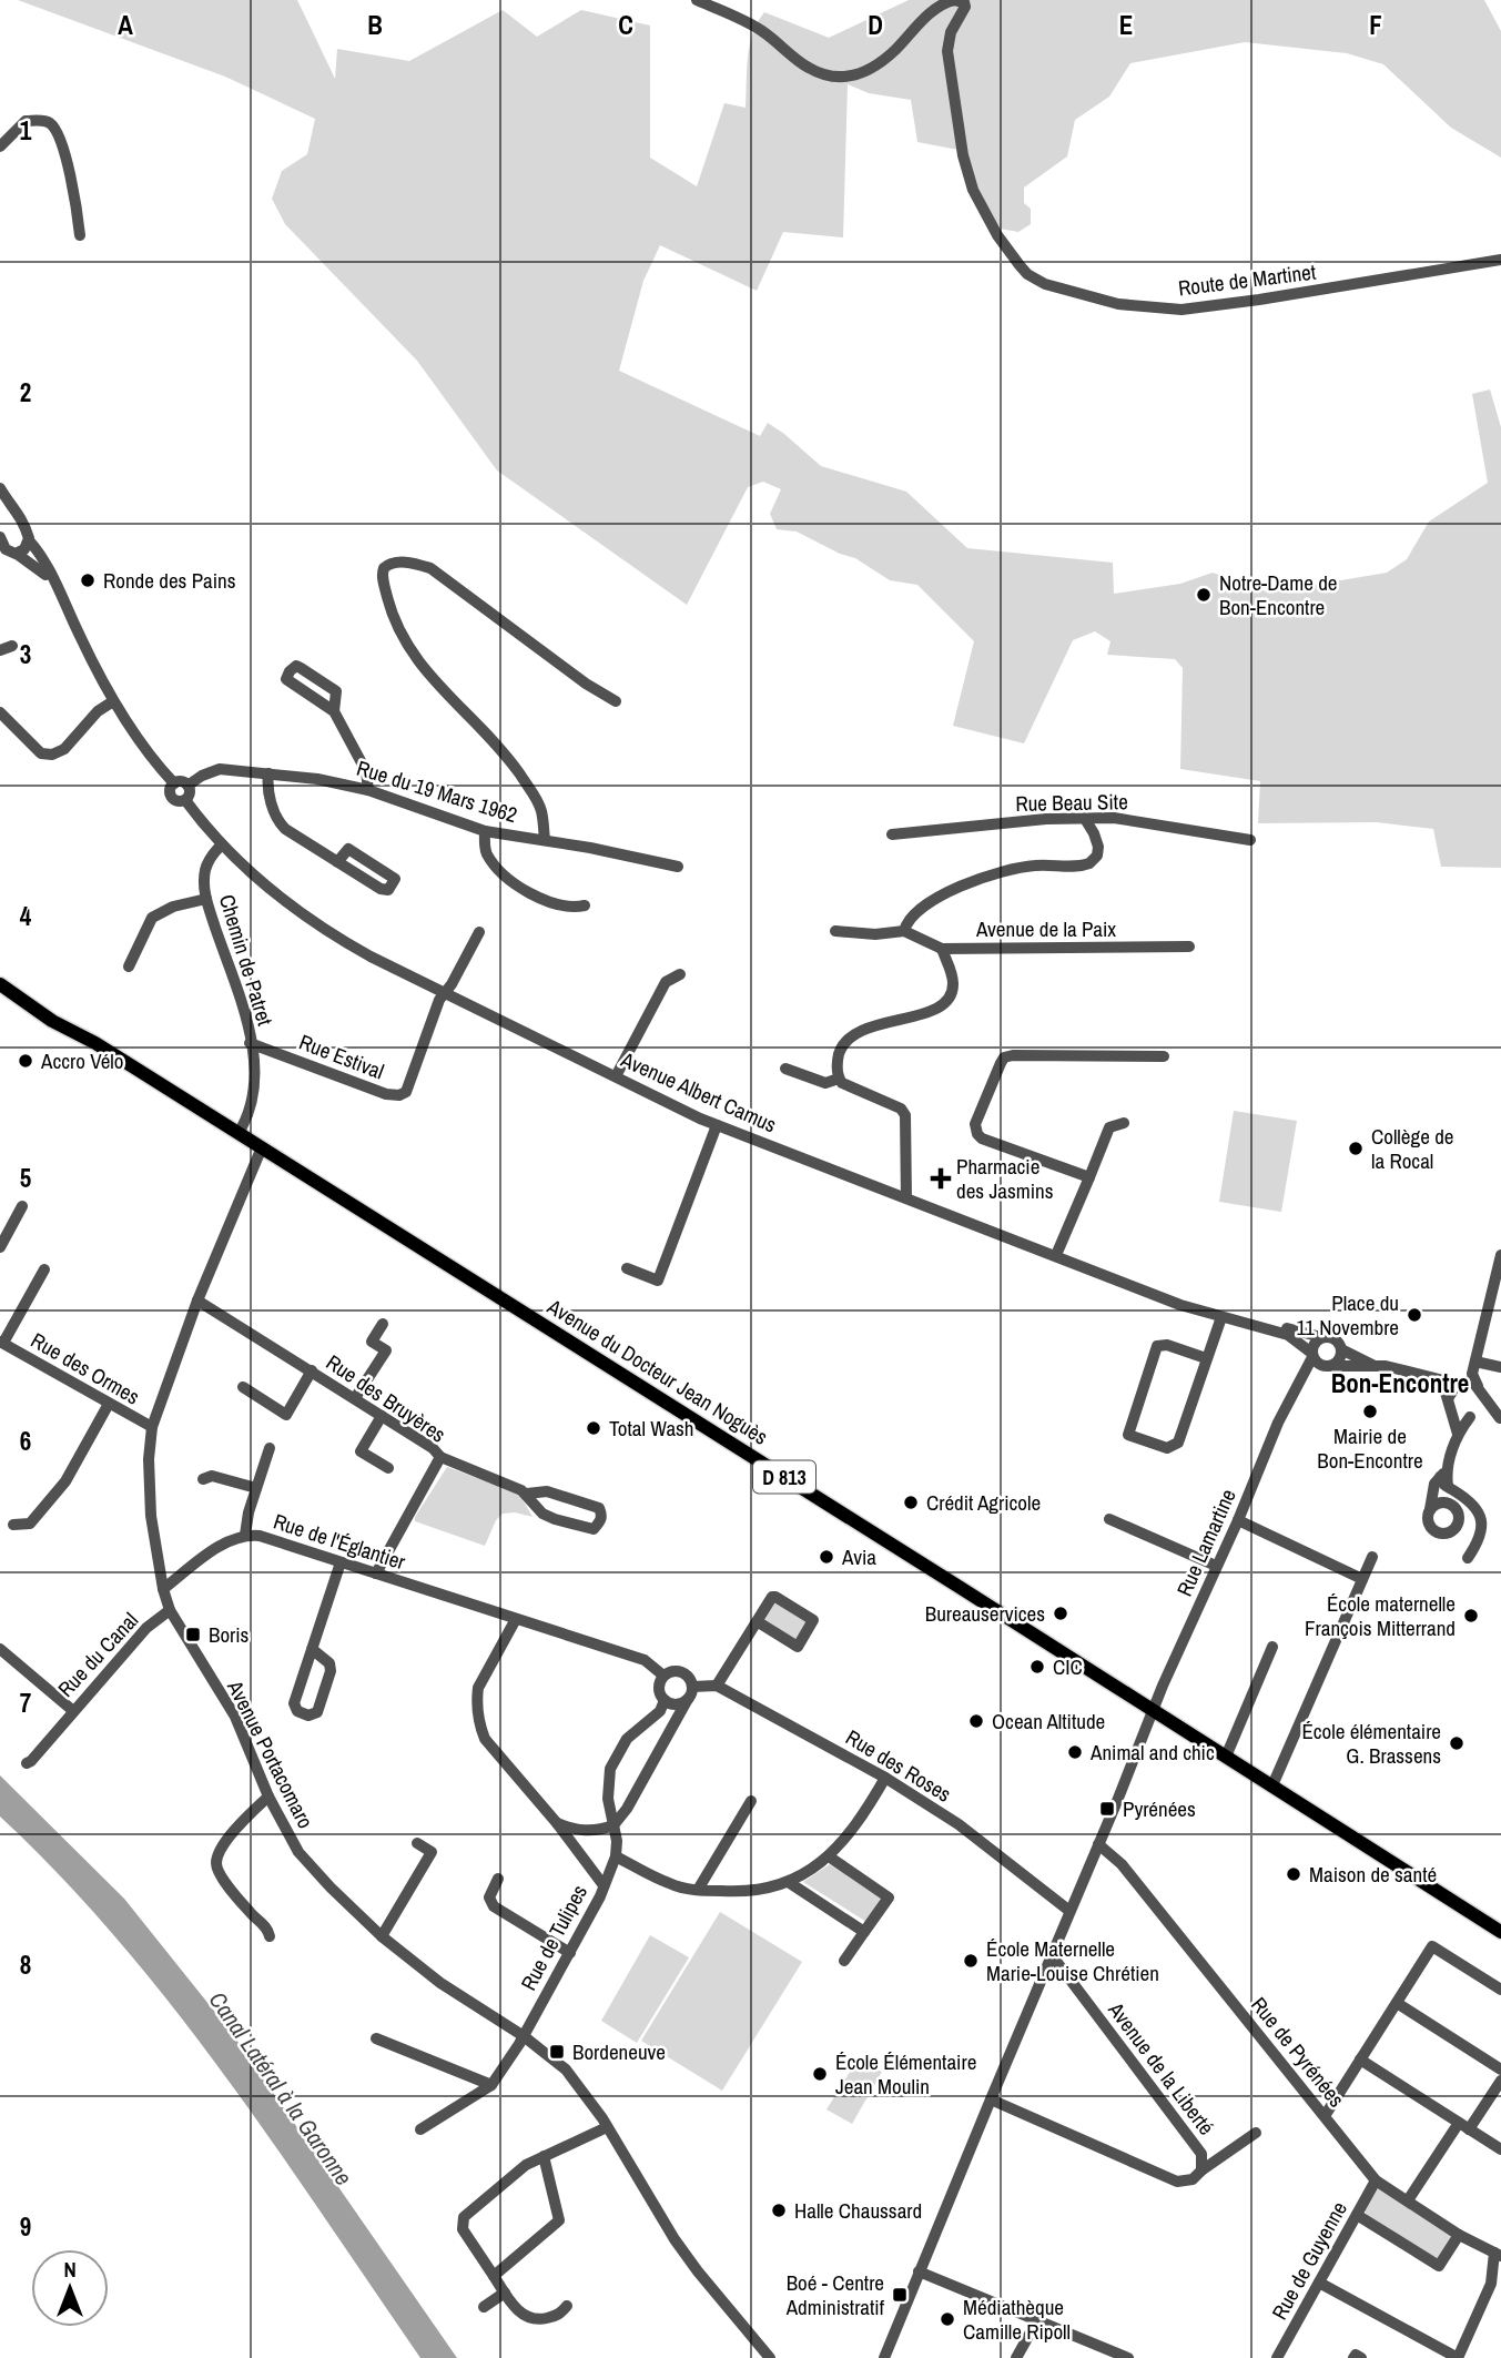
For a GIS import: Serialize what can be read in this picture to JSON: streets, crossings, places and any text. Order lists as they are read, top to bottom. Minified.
{"streets":{"main road":["Avenue du Docteur Jean Noguès","D 813"],"street":["Route de Martinet","Rue du 19 Mars 1962","Rue Beau Site","Avenue de la Paix","Chemin de Patret","Rue Estival","Avenue Albert Camus","Rue des Ormes","Rue des Bruyères","Rue de l'Églantier","Rue Lamartine","Rue du Canal","Avenue Portacomaro","Rue des Roses","Rue de Tulipes","Rue de Pyrénées","Avenue de la Liberté","Rue de Guyenne"]},"crossings":[["Rue du 19 Mars 1962","Avenue Albert Camus"],["Chemin de Patret","Rue Estival"],["Chemin de Patret","Avenue Albert Camus"],["Chemin de Patret","Avenue du Docteur Jean Noguès"],["Rue Estival","Avenue Albert Camus"],["Avenue Albert Camus","Rue Lamartine"],["Rue des Ormes","Avenue Portacomaro"],["Avenue du Docteur Jean Noguès","Rue Lamartine"],["Avenue du Docteur Jean Noguès","Avenue Portacomaro"],["Rue des Bruyères","Rue de l'Églantier"],["Rue des Bruyères","Avenue Portacomaro"],["Rue de l'Églantier","Avenue Portacomaro"],["Rue Lamartine","Rue des Roses"],["Rue Lamartine","Rue de Pyrénées"],["Rue Lamartine","Avenue de la Liberté"],["Rue du Canal","Avenue Portacomaro"],["Avenue Portacomaro","Rue de Tulipes"],["Rue de Pyrénées","Rue de Guyenne"]],"districts":["Bon-Encontre"],"water":["Canal Latéral à la Garonne"],"places":{"other":["Ronde des Pains","Notre-Dame de Bon-Encontre","Accro Vélo","Collège de la Rocal","Place du 11 Novembre","Mairie de Bon-Encontre","Total Wash","Crédit Agricole","Avia","Bureauservices","École maternelle François Mitterrand","CIC","Ocean Altitude","École élémentaire G. Brassens","Animal and chic","Maison de santé","École Maternelle Marie-Louise Chrétien","École Élémentaire Jean Moulin","Halle Chaussard","Médiathèque Camille Ripoll"],"health":["Pharmacie des Jasmins"],"transit":["Boris","Pyrénées","Bordeneuve","Boé - Centre Administratif"]},"north":"top","grid":{"columns":["A","B","C","D","E","F"],"rows":["1","2","3","4","5","6","7","8","9"]}}
